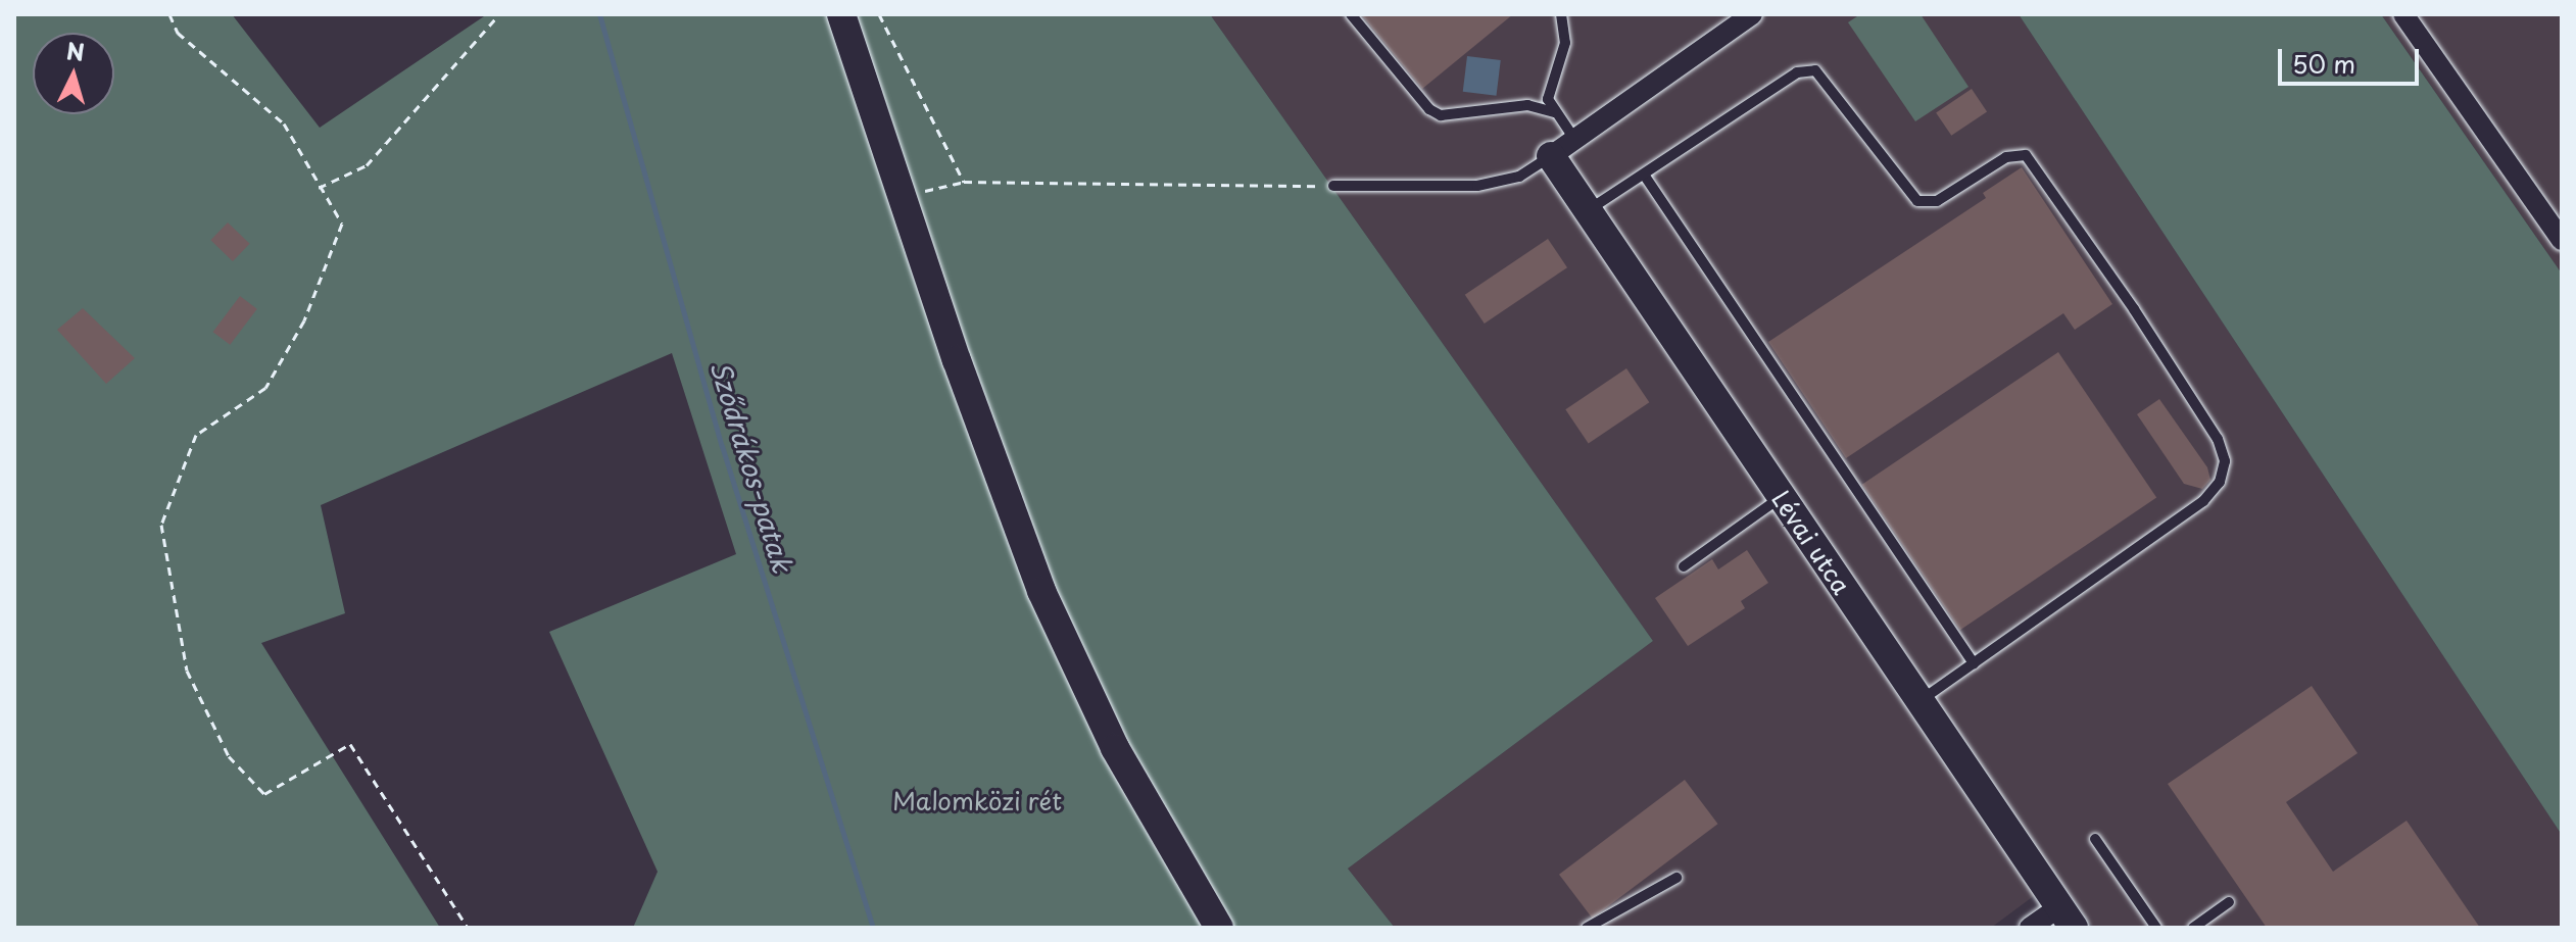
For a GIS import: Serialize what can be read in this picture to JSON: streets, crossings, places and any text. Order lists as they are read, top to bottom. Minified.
{"streets":{"main road":["Lévai utca"]},"water":["Sződrákos-patak"],"parks":["Malomközi rét"],"scale_bar":"50 m","north":"top"}
